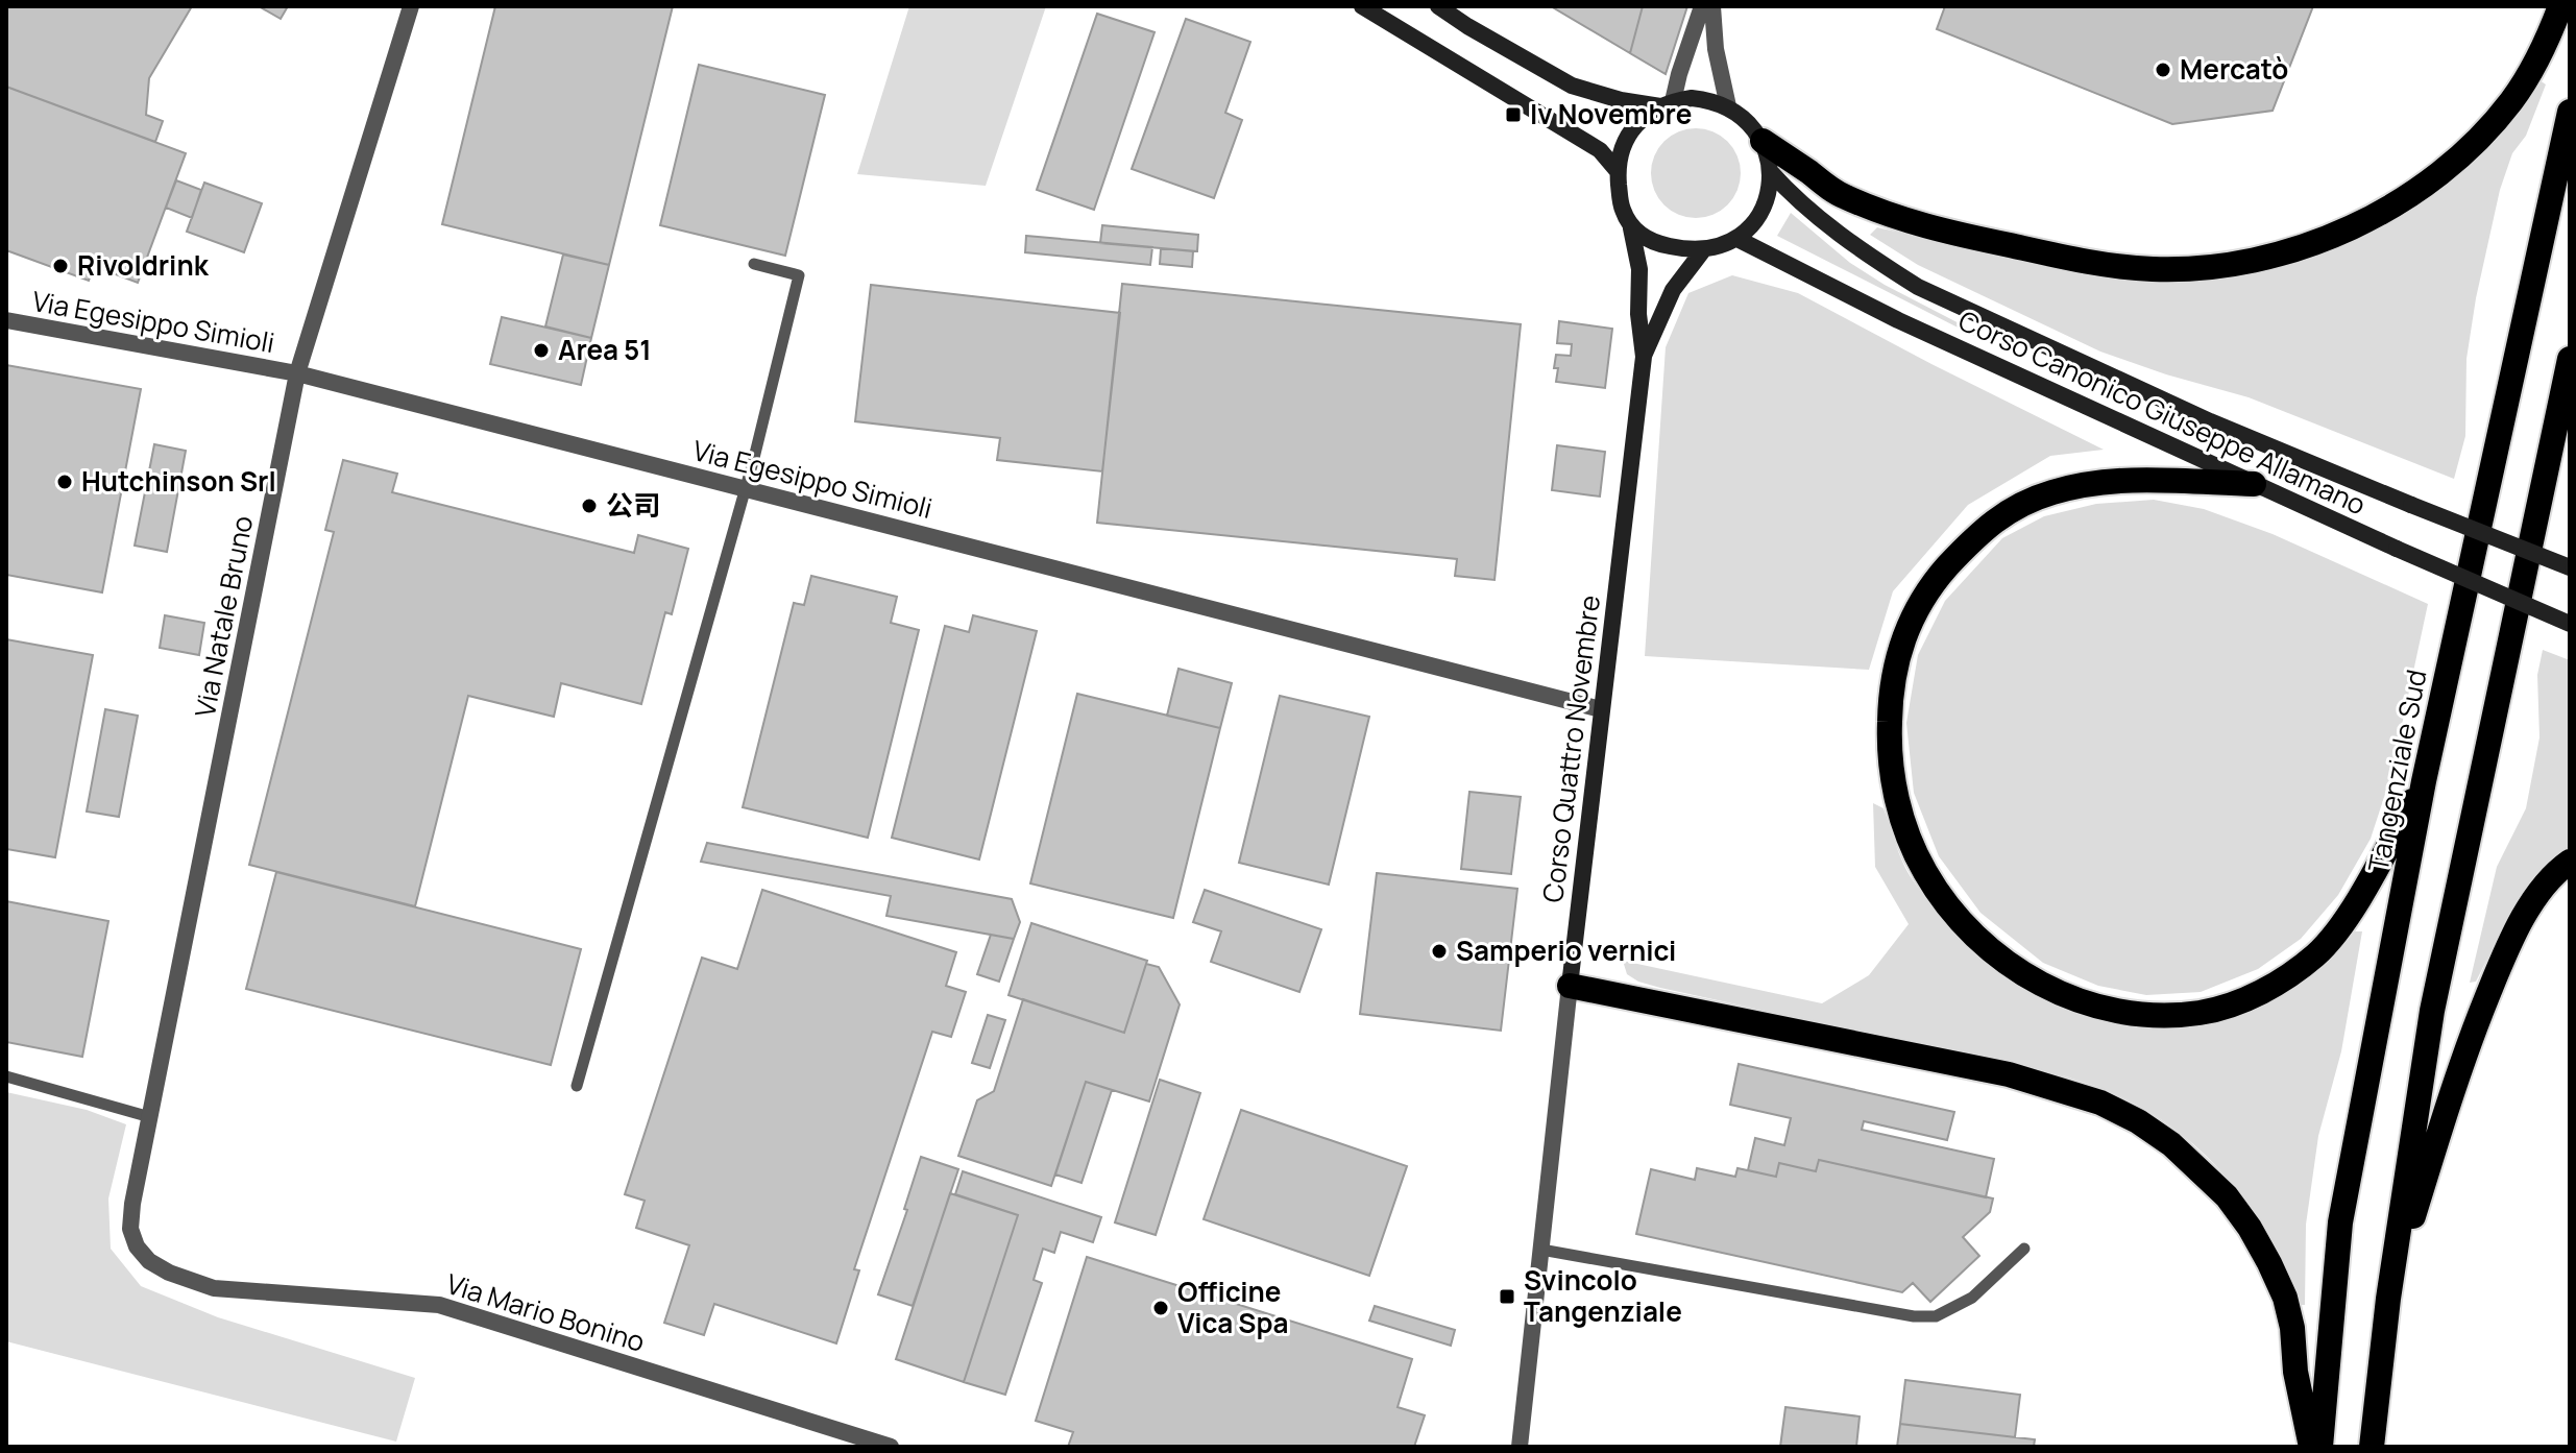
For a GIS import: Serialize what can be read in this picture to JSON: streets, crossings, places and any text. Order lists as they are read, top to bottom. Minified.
{"streets":{"highway":["Tangenziale Sud"],"main road":["Corso Canonico Giuseppe Allamano","Corso Quattro Novembre"],"street":["Via Egesippo Simioli","Via Natale Bruno","Via Mario Bonino"]},"crossings":[["Via Egesippo Simioli","Via Natale Bruno"],["Via Egesippo Simioli","Corso Quattro Novembre"],["Corso Canonico Giuseppe Allamano","Corso Quattro Novembre"],["Via Natale Bruno","Via Mario Bonino"]],"places":{"other":["Mercatò","Rivoldrink","Area 51","Hutchinson Srl","公司","Samperio vernici","Officine Vica Spa"],"transit":["Iv Novembre","Svincolo Tangenziale"]}}
